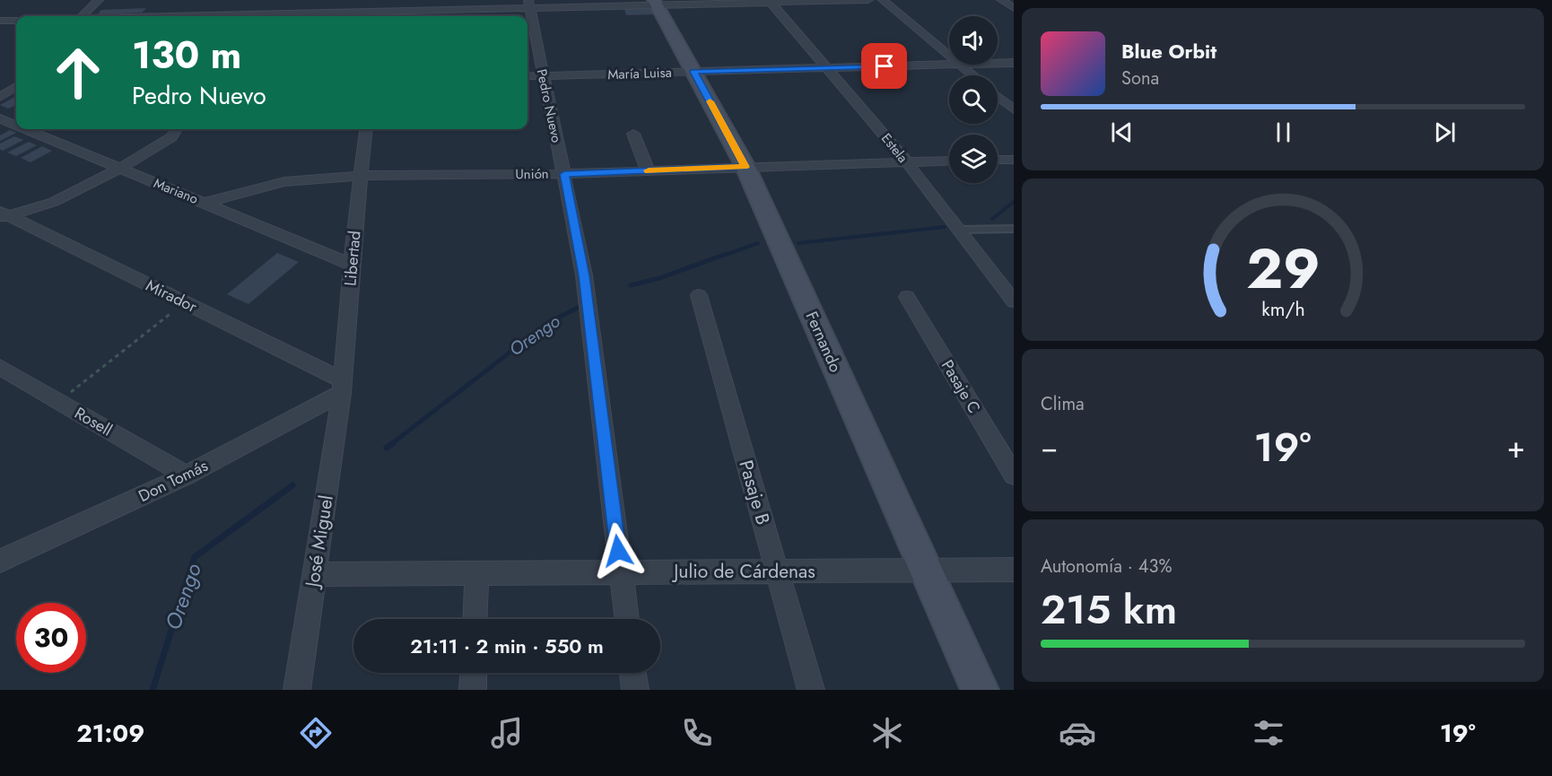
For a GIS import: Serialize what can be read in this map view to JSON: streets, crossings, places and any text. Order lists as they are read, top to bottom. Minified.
{"streets":{"street":["María Luisa","Pedro Nuevo","Estela","Unión","Mariano","Libertad","Mirador","Fernando","Pasaje C","Rosell","Don Tomás","Pasaje B","José Miguel","Julio de Cárdenas"]},"crossings":[["María Luisa","Pedro Nuevo"],["María Luisa","Estela"],["María Luisa","Fernando"],["Pedro Nuevo","Unión"],["Pedro Nuevo","Julio de Cárdenas"],["Estela","Unión"],["Unión","Mariano"],["Unión","Libertad"],["Unión","Fernando"],["Mariano","Libertad"],["Libertad","Mirador"],["Libertad","Don Tomás"],["Libertad","José Miguel"],["Mirador","Don Tomás"],["Mirador","José Miguel"],["Fernando","Julio de Cárdenas"],["Rosell","Don Tomás"],["Don Tomás","José Miguel"],["Pasaje B","Julio de Cárdenas"],["José Miguel","Julio de Cárdenas"]],"water":["Orengo"],"page":{"turn":["130 m","Pedro Nuevo"],"song":["Blue Orbit","Sona"],"tile":["Clima",["Autonomía · 43%","215 km"]],"heat":["−","19°","+"],"limit":"30","trip":"21:11 · 2 min · 550 m","tabs":["21:09","19°"],"gauge":["29","km/h"]}}
